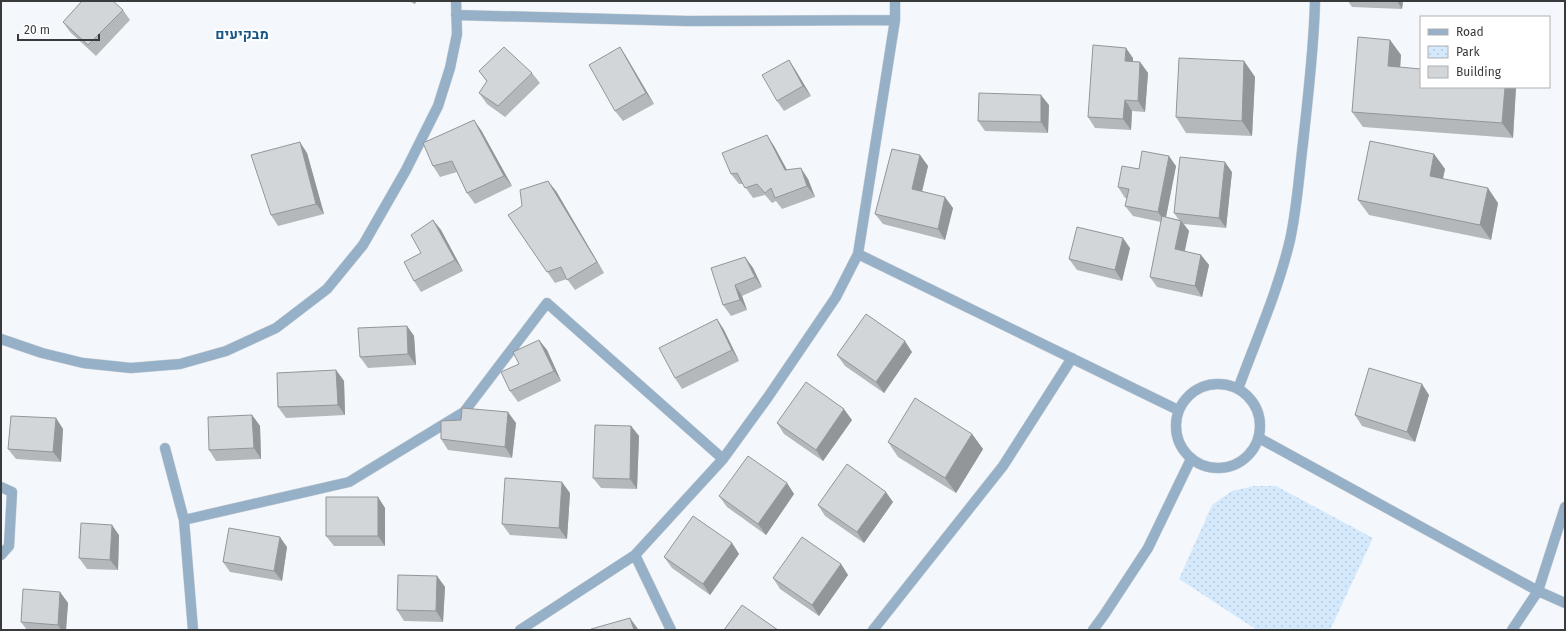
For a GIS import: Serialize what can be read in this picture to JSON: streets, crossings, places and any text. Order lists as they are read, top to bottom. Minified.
{"districts":["מבקיעים"],"legend":["Road","Park","Building"],"scale_bar":"20 m"}
